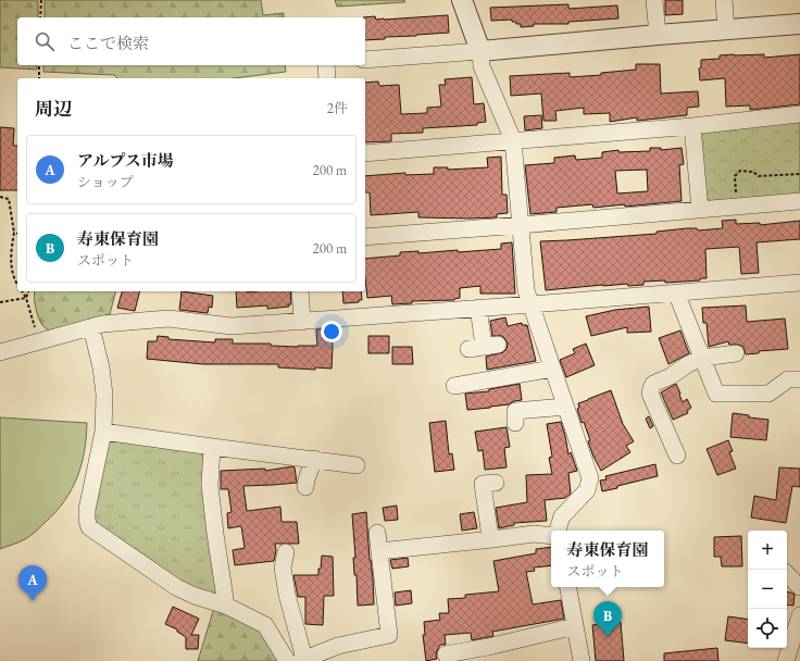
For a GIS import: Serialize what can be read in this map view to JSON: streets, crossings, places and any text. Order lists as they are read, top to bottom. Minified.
{"page":{"search":"ここで検索","heading":["周辺","2件"],"list":[{"mark":"A","name":"アルプス市場","note":"ショップ","value":"200 m"},{"mark":"B","name":"寿東保育園","note":"スポット","value":"200 m"}],"map_buttons":["+","−"],"popup":["寿東保育園","スポット"],"pins":["A","B"]}}
